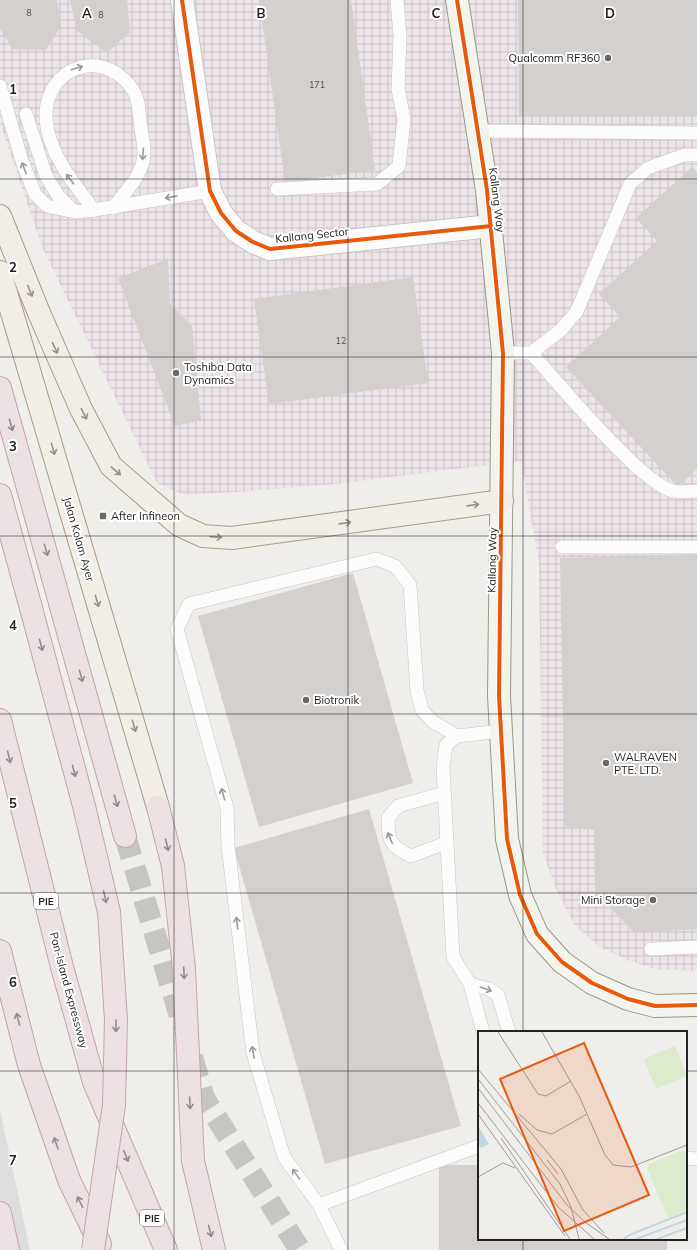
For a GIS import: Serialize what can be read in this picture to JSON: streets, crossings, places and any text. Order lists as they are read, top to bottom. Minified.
{"streets":{"highway":["PIE","Pan-Island Expressway"],"main road":["Jalan Kolam Ayer"],"street":["Kallang Way","Kallang Sector"]},"crossings":[["Kallang Way","Kallang Sector"]],"one_way":["Jalan Kolam Ayer"],"places":{"other":["Qualcomm RF360","Toshiba Data Dynamics","Biotronik","WALRAVEN PTE. LTD.","Mini Storage"],"transit":["After Infineon"]},"house_numbers":["8","8","171","12"],"grid":{"columns":["A","B","C","D"],"rows":["1","2","3","4","5","6","7"]}}
